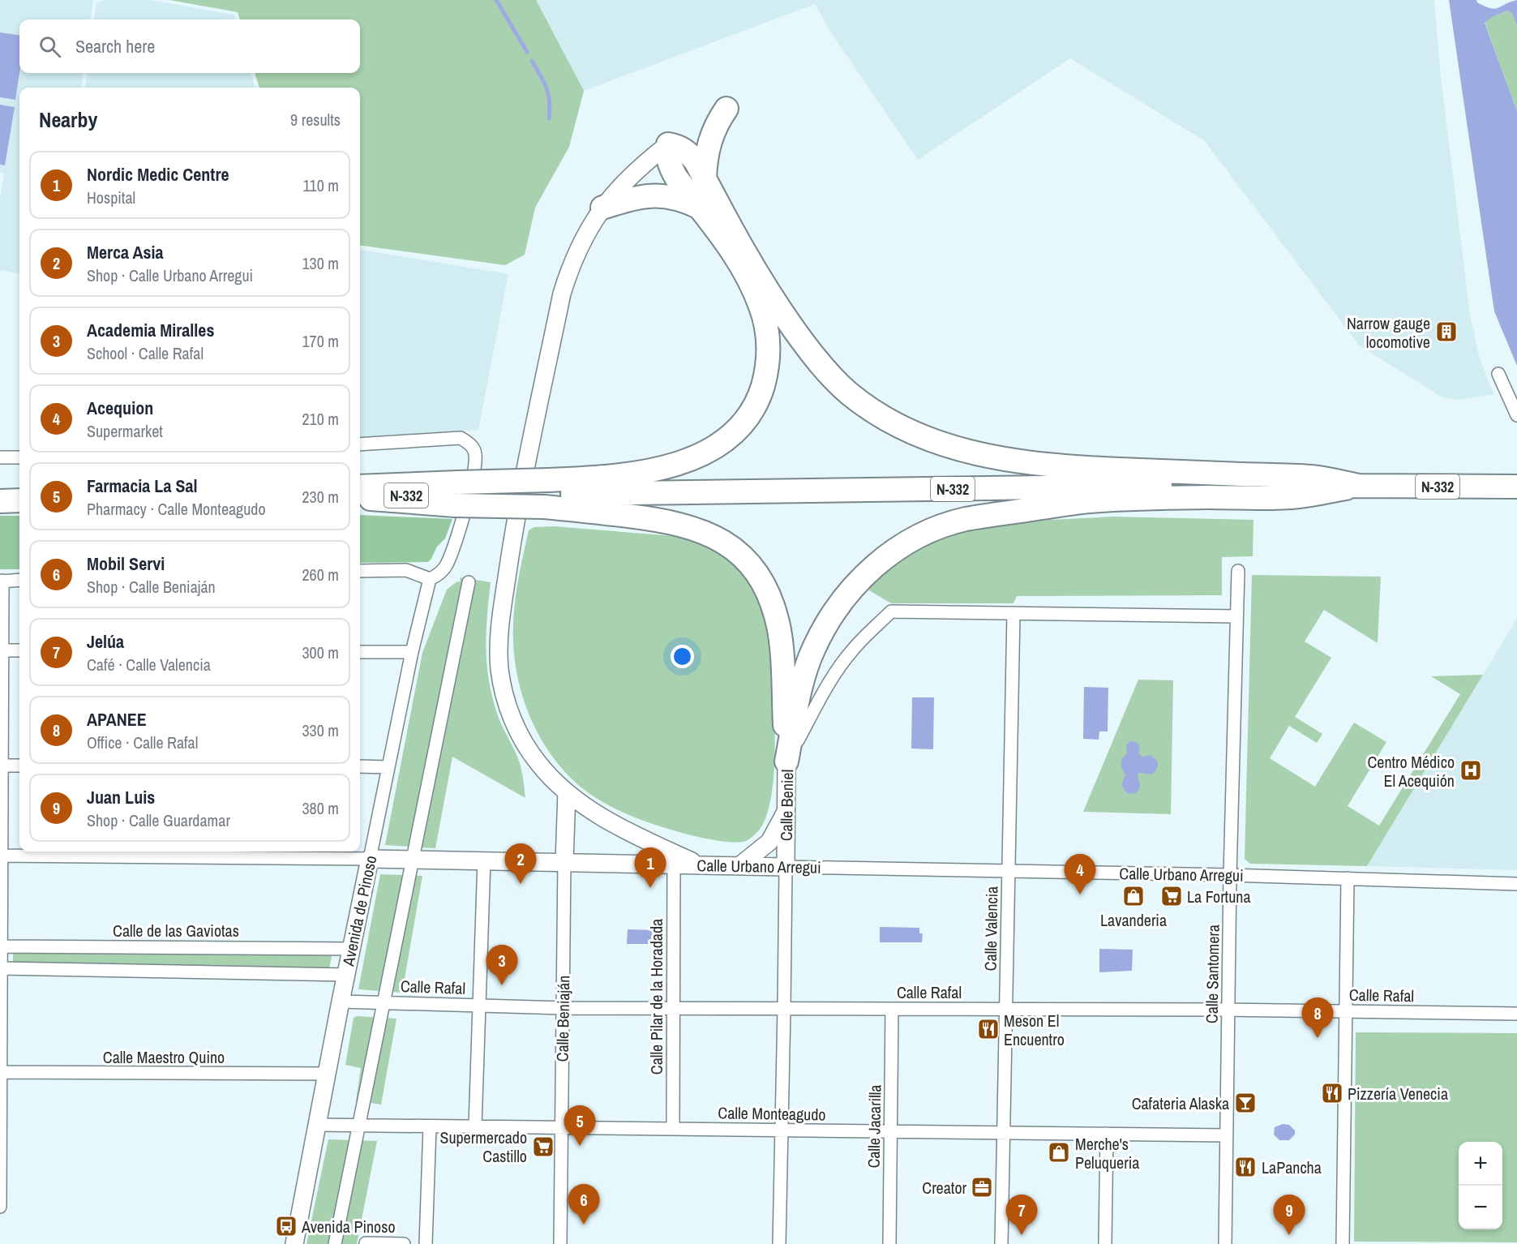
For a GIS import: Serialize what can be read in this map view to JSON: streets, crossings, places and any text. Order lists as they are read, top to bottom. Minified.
{"streets":{"highway":["N-332"],"street":["Calle Beniel","Calle Urbano Arregui","Avenida de Pinoso","Calle Valencia","Calle de las Gaviotas","Calle Santomera","Calle Rafal","Calle Pilar de la Horadada","Calle Beniaján","Calle Maestro Quino","Calle Monteagudo","Calle Jacarilla"]},"crossings":[["Calle Beniel","Calle Urbano Arregui"],["Calle Beniel","Calle Valencia"],["Calle Beniel","Calle Rafal"],["Calle Beniel","Calle Monteagudo"],["Calle Urbano Arregui","Avenida de Pinoso"],["Calle Urbano Arregui","Calle Valencia"],["Calle Urbano Arregui","Calle Santomera"],["Calle Urbano Arregui","Calle Pilar de la Horadada"],["Calle Urbano Arregui","Calle Beniaján"],["Avenida de Pinoso","Calle de las Gaviotas"],["Avenida de Pinoso","Calle Rafal"],["Avenida de Pinoso","Calle Maestro Quino"],["Avenida de Pinoso","Calle Monteagudo"],["Calle Valencia","Calle Rafal"],["Calle Valencia","Calle Monteagudo"],["Calle Santomera","Calle Rafal"],["Calle Santomera","Calle Monteagudo"],["Calle Rafal","Calle Pilar de la Horadada"],["Calle Rafal","Calle Beniaján"],["Calle Rafal","Calle Jacarilla"],["Calle Pilar de la Horadada","Calle Monteagudo"],["Calle Beniaján","Calle Monteagudo"],["Calle Monteagudo","Calle Jacarilla"]],"places":{"building":["Narrow gauge locomotive"],"hospital":["Centro Médico El Acequión"],"shop":["Lavanderia","Merche's Peluqueria"],"supermarket":["La Fortuna","Supermercado Castillo"],"restaurant":["Meson El Encuentro","Pizzería Venecia","LaPancha"],"bar":["Cafateria Alaska"],"office":["Creator"],"bus stop":["Avenida Pinoso"]},"page":{"search":"Search here","heading":["Nearby","9 results"],"list":[{"mark":"1","name":"Nordic Medic Centre","note":"Hospital","value":"110 m"},{"mark":"2","name":"Merca Asia","note":"Shop · Calle Urbano Arregui","value":"130 m"},{"mark":"3","name":"Academia Miralles","note":"School · Calle Rafal","value":"170 m"},{"mark":"4","name":"Acequion","note":"Supermarket","value":"210 m"},{"mark":"5","name":"Farmacia La Sal","note":"Pharmacy · Calle Monteagudo","value":"230 m"},{"mark":"6","name":"Mobil Servi","note":"Shop · Calle Beniaján","value":"260 m"},{"mark":"7","name":"Jelúa","note":"Café · Calle Valencia","value":"300 m"},{"mark":"8","name":"APANEE","note":"Office · Calle Rafal","value":"330 m"},{"mark":"9","name":"Juan Luis","note":"Shop · Calle Guardamar","value":"380 m"}],"pins":["2","1","4","3","8","5","6","7","9"],"map_buttons":["+","−"]}}
